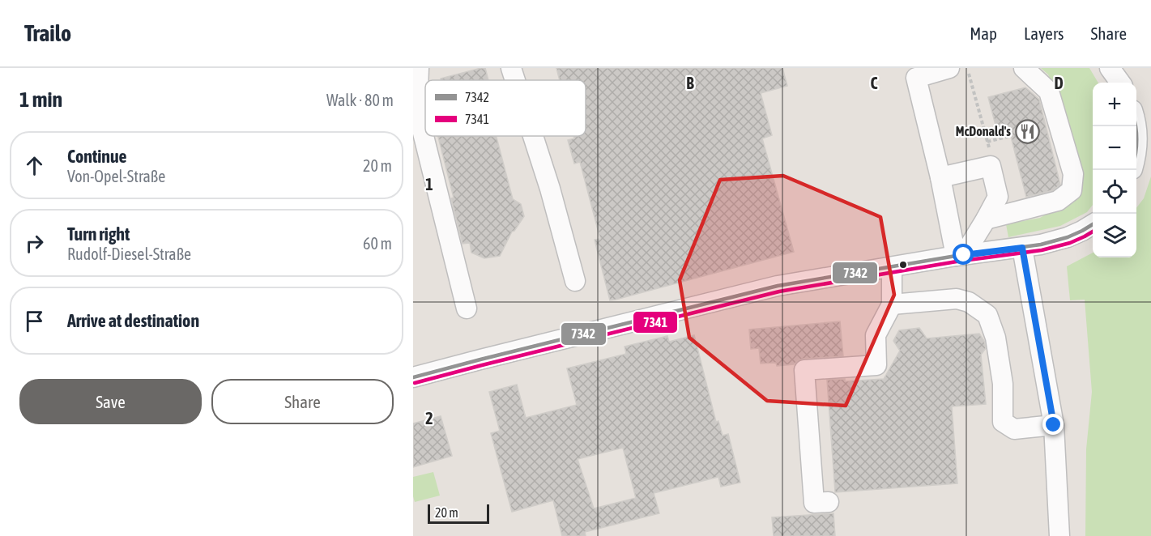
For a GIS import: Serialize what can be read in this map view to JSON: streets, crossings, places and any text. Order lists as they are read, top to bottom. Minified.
{"places":{"restaurant":["McDonald's"]},"lines":["transit line 7342","transit line 7341"],"legend":["7342","7341"],"scale_bar":"20 m","page":{"header":"Trailo","nav":["Map","Layers","Share"],"heading":["1 min","Walk · 80 m"],"map_buttons":["+","−"],"list":[["Continue","Von-Opel-Straße","20 m"],["Turn right","Rudolf-Diesel-Straße","60 m"],"Arrive at destination"],"buttons":["Save","Share"],"scale":"20 m"},"grid":{"columns":["B","C","D"],"rows":["1","2"]}}
